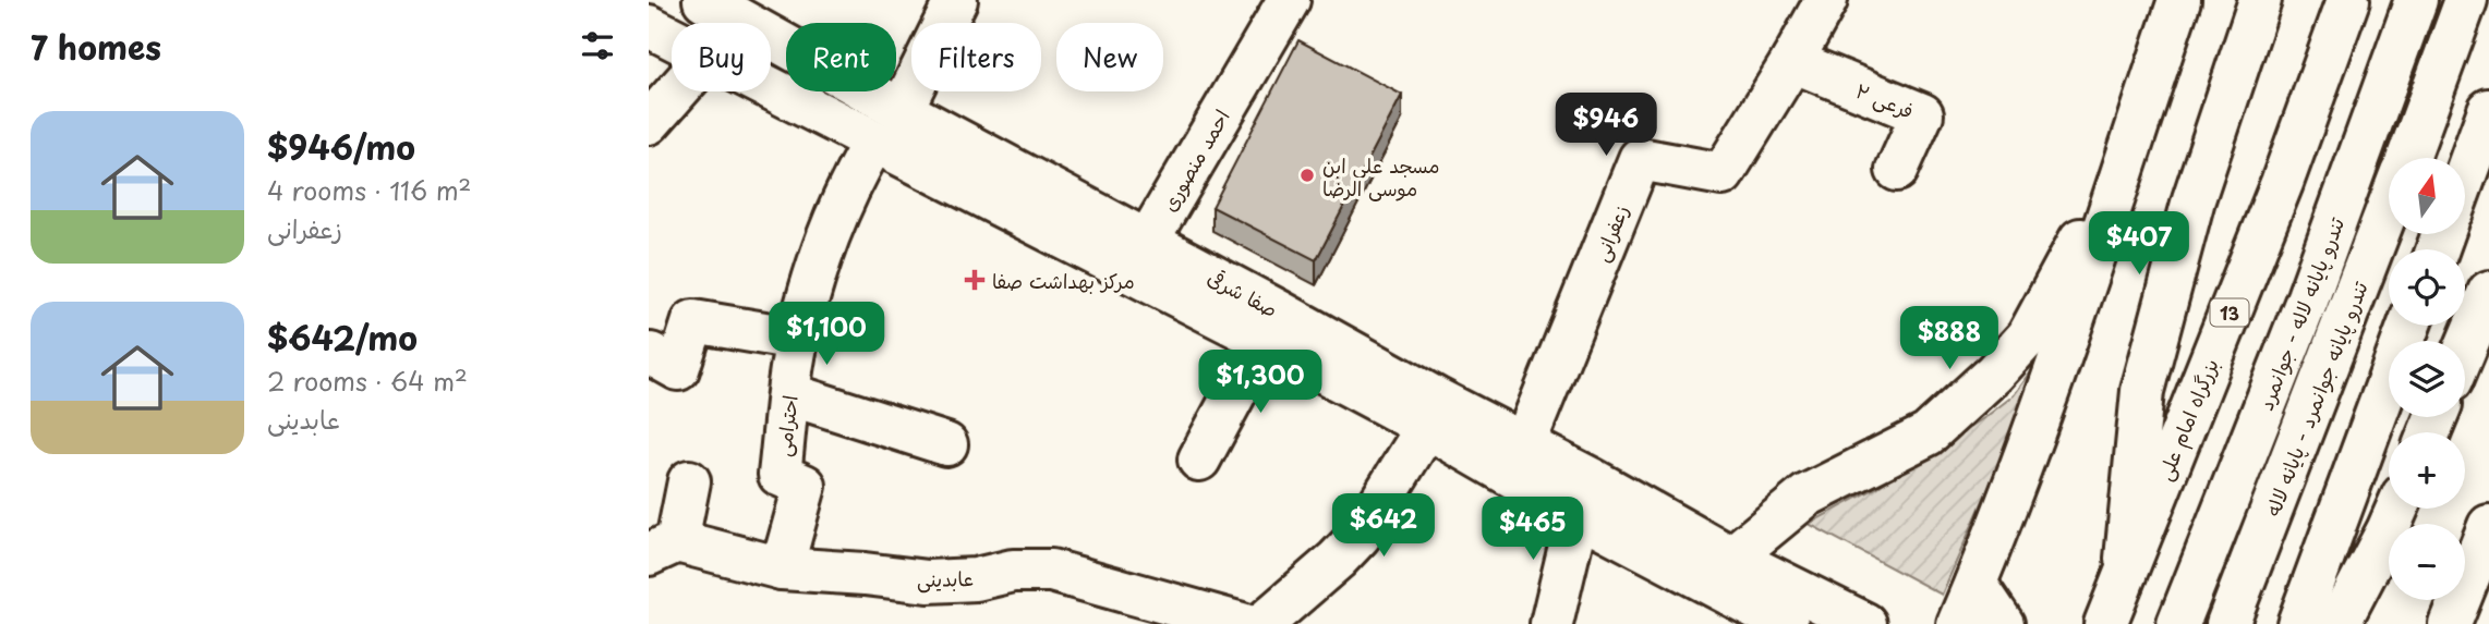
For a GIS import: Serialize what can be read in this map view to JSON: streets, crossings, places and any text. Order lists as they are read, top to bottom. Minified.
{"streets":{"main road":["فرعی ۲","احمد منصوری","زعفرانی","صفا شرقی","13","تندرو پایانه لاله - جوانمرد","تندرو پایانه جوانمرد - پایانه لاله","بزرگراه امام علی","احترامی","عابدینی"]},"crossings":[["فرعی ۲","زعفرانی"],["احمد منصوری","صفا شرقی"],["زعفرانی","صفا شرقی"],["صفا شرقی","احترامی"],["احترامی","عابدینی"]],"places":{"other":["مسجد علی ابن موسی الرضا"],"health":["مرکز بهداشت صفا"]},"north":"top","page":{"heading":"7 homes","chip":["Buy","Rent","Filters","New"],"list":[{"name":"$946/mo","note":"4 rooms · 116 m² · زعفرانی"},{"name":"$642/mo","note":"2 rooms · 64 m² · عابدینی"}],"price":["$946","$407","$1,100","$888","$1,300","$642","$465"],"map_buttons":["+","−"]}}
